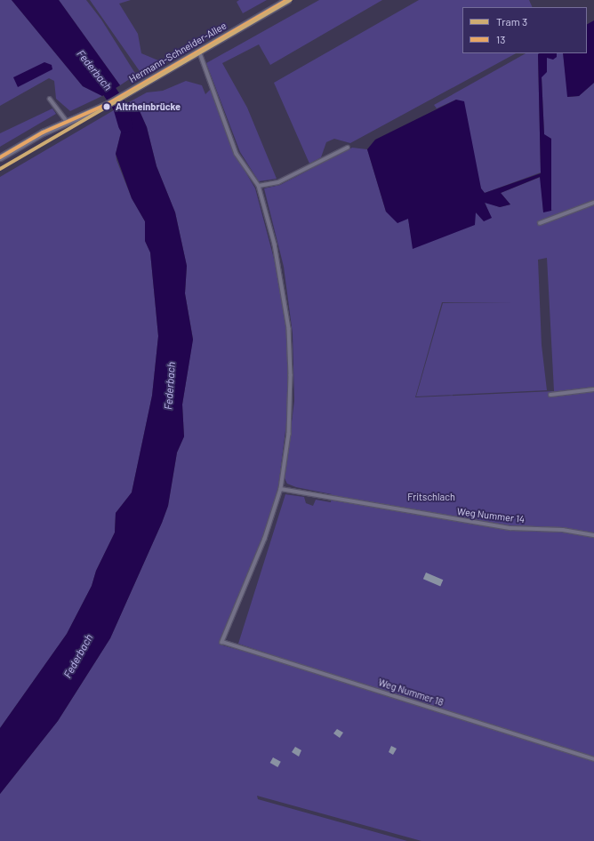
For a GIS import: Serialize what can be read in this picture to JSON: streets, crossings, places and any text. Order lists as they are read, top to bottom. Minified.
{"streets":{"street":["Hermann-Schneider-Allee"],"lane":["Weg Nummer 14","Weg Nummer 18"]},"crossings":[["Weg Nummer 14","Weg Nummer 18"]],"water":["Federbach"],"parks":["Fritschlach"],"places":["Altrheinbrücke"],"lines":["tram line 3","transit line 13"],"legend":["Tram 3","13"]}
